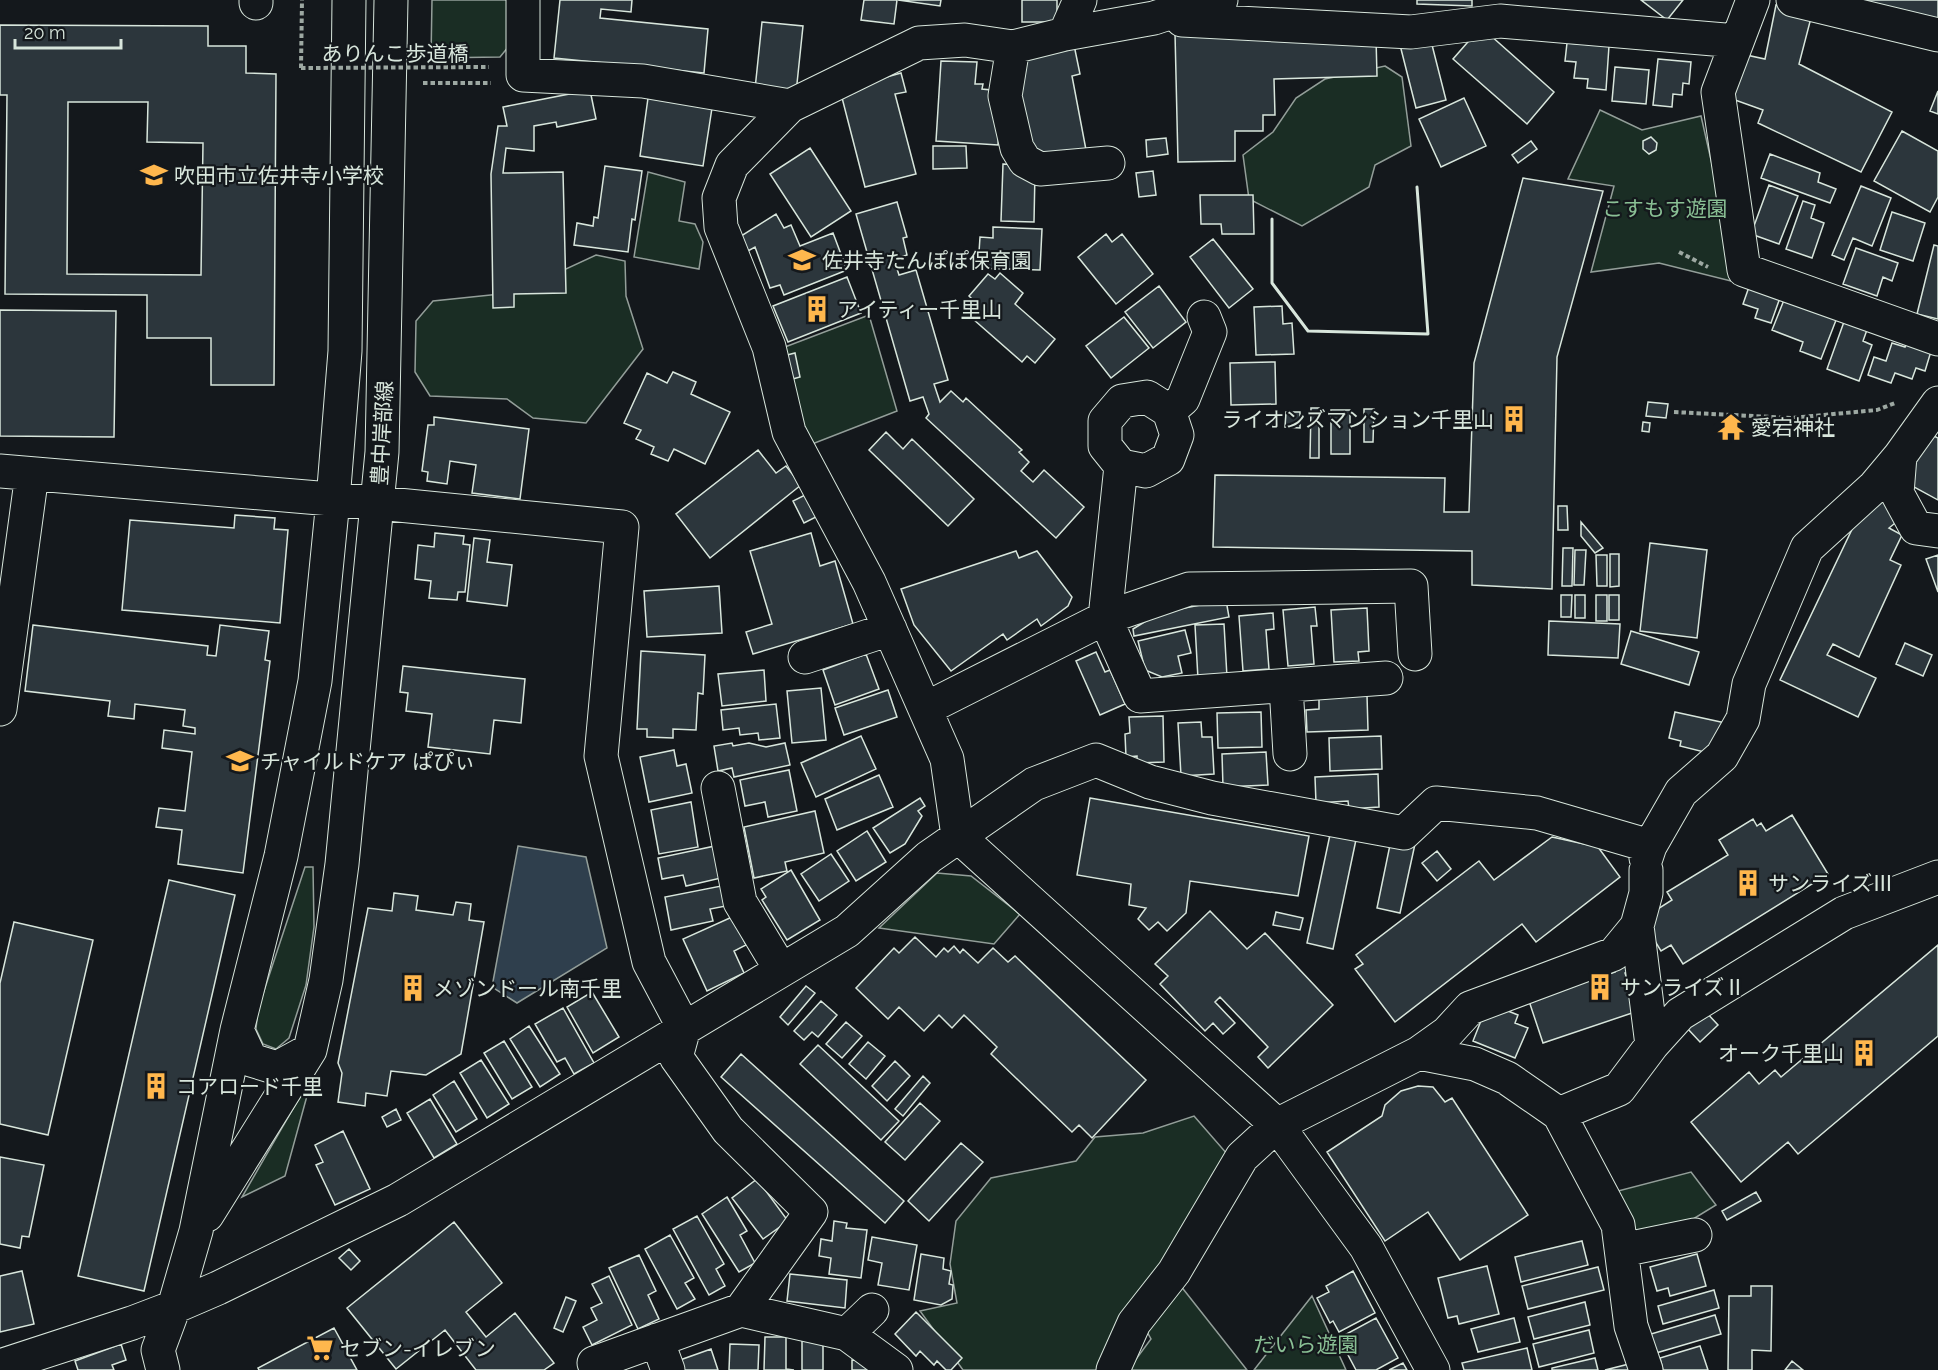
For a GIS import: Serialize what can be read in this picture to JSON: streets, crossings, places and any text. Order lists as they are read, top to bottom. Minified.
{"streets":{"street":["豊中岸部線"],"path":["ありんこ歩道橋"]},"parks":["こすもす遊園","だいら遊園"],"places":{"school or university":["吹田市立佐井寺小学校","佐井寺たんぽぽ保育園","チャイルドケア ぱぴぃ"],"building":["アイティー千里山","ライオンズマンション千里山","サンライズⅢ","サンライズⅡ","メゾンドール南千里","オーク千里山","コアロード千里"],"temple":["愛宕神社"],"supermarket":["セブン-イレブン"]},"scale_bar":"20 m"}
